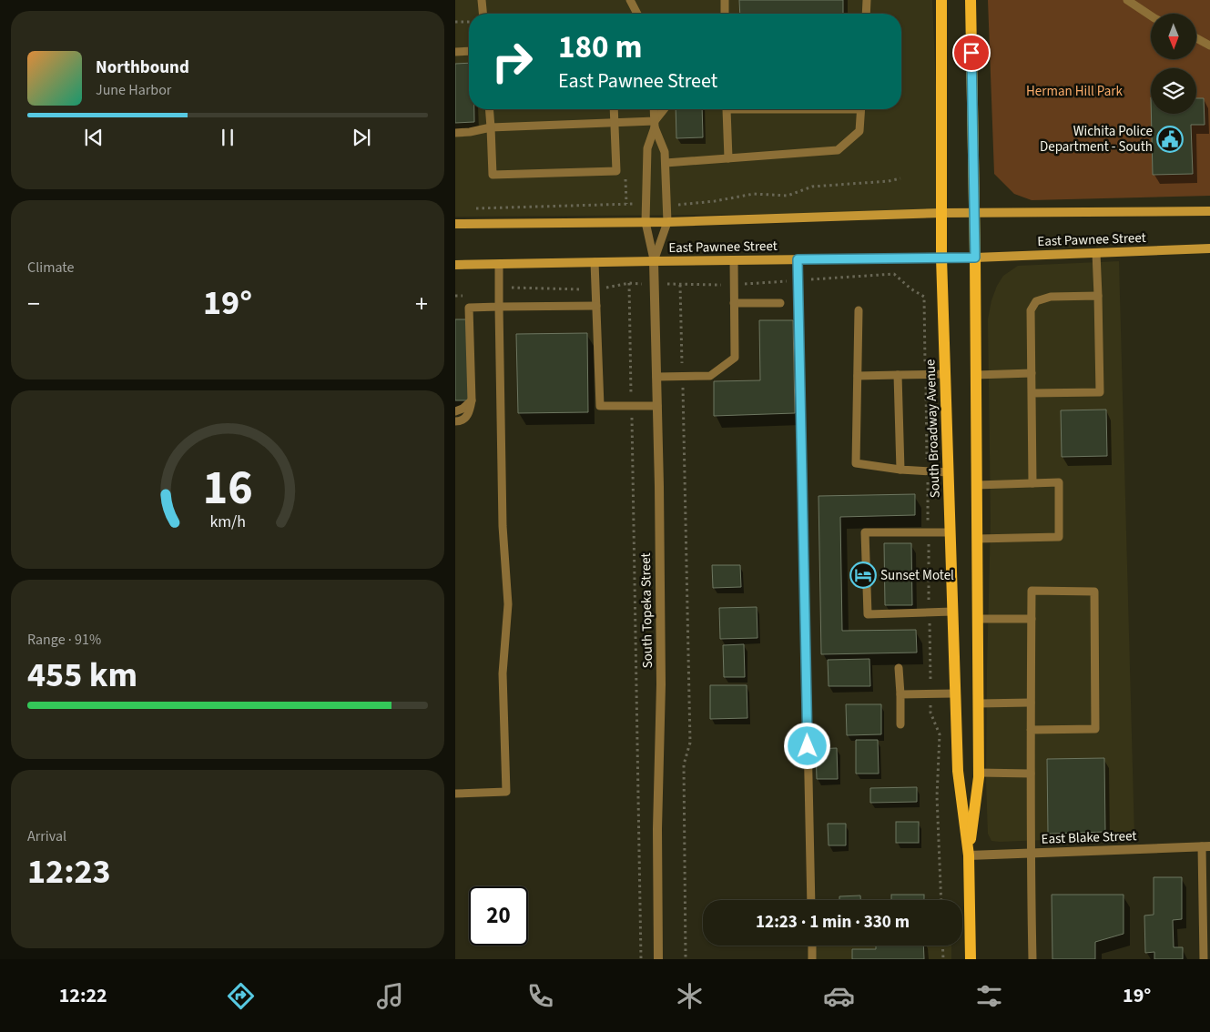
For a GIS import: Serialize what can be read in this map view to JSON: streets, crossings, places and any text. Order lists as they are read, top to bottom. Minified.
{"streets":{"main road":["East Pawnee Street","South Broadway Avenue"],"street":["South Topeka Street","East Blake Street"]},"crossings":[["East Pawnee Street","South Broadway Avenue"],["East Pawnee Street","South Topeka Street"],["South Broadway Avenue","East Blake Street"]],"parks":["Herman Hill Park"],"places":{"public building":["Wichita Police Department - South"],"hotel":["Sunset Motel"]},"north":"bottom","page":{"turn":["180 m","East Pawnee Street"],"song":["Northbound","June Harbor"],"tile":["Climate",["Range · 91%","455 km"],["Arrival","12:23"]],"heat":["−","19°","+"],"limit":"20","trip":"12:23 · 1 min · 330 m","tabs":["12:22","19°"],"gauge":["16","km/h"]}}
